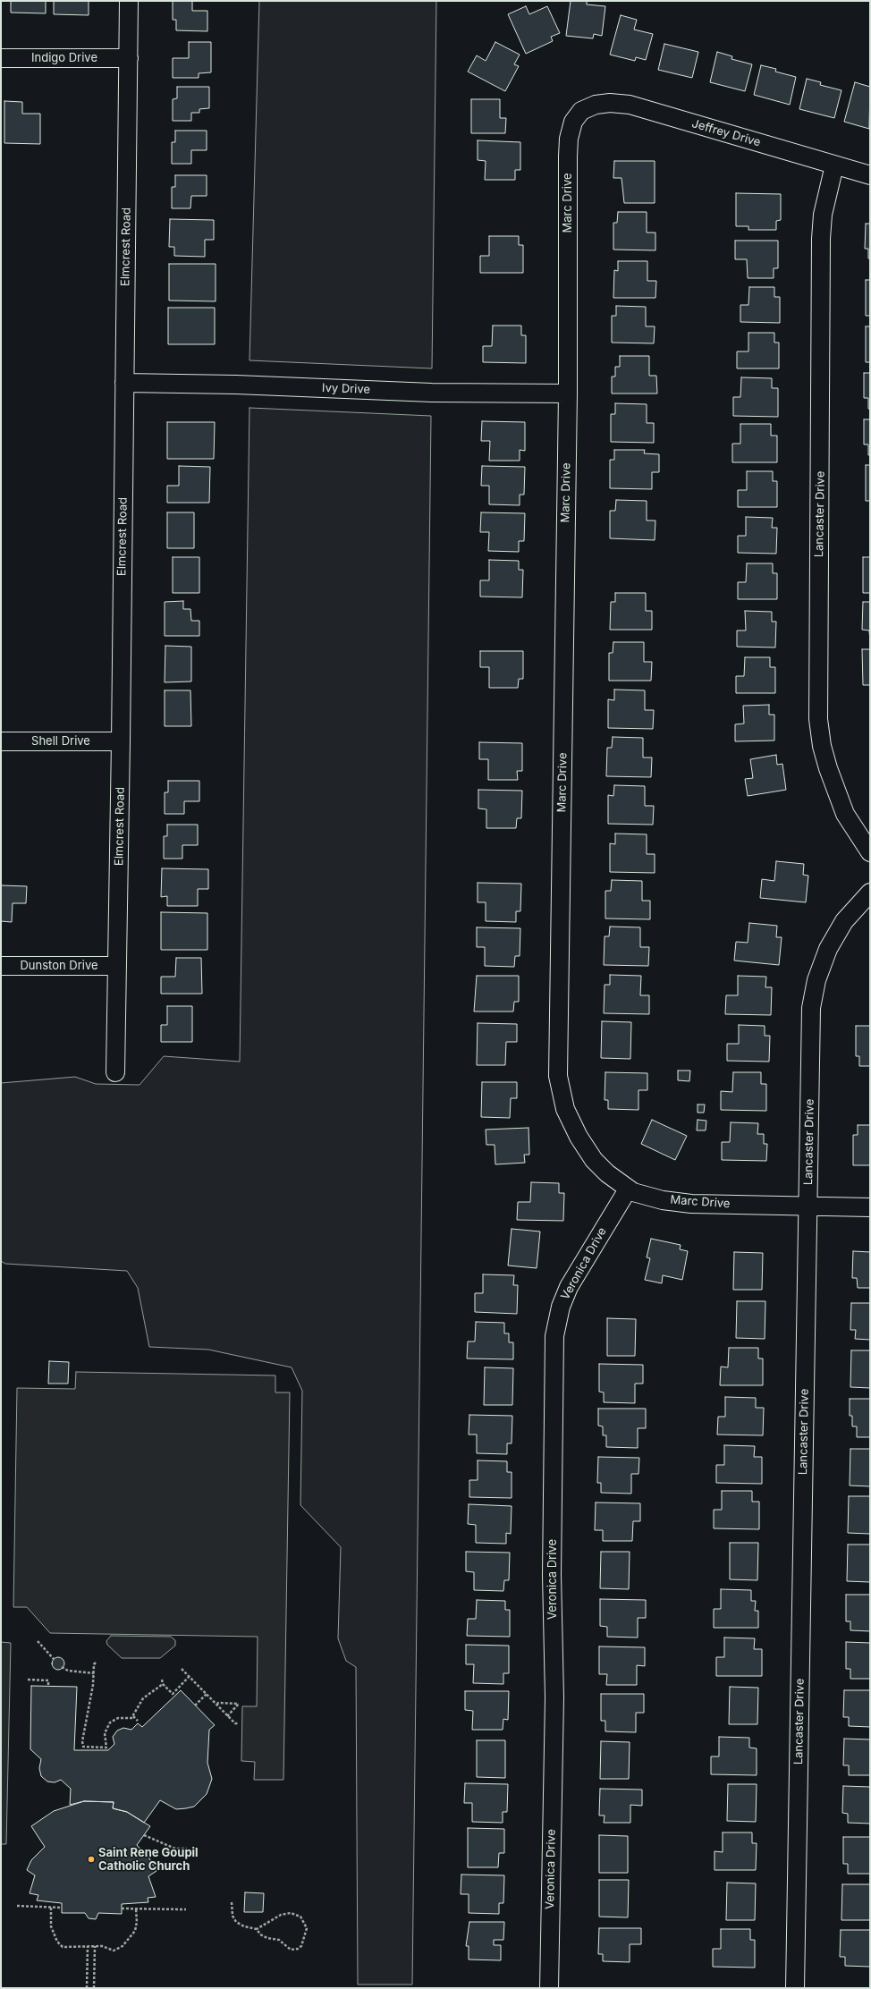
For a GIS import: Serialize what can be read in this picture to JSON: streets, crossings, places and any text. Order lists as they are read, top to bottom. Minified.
{"streets":{"street":["Indigo Drive","Jeffrey Drive","Marc Drive","Elmcrest Road","Ivy Drive","Lancaster Drive","Shell Drive","Dunston Drive","Veronica Drive"]},"crossings":[["Indigo Drive","Elmcrest Road"],["Jeffrey Drive","Marc Drive"],["Jeffrey Drive","Lancaster Drive"],["Marc Drive","Ivy Drive"],["Marc Drive","Lancaster Drive"],["Marc Drive","Veronica Drive"],["Elmcrest Road","Ivy Drive"],["Elmcrest Road","Shell Drive"],["Elmcrest Road","Dunston Drive"]],"places":["Saint Rene Goupil Catholic Church"]}
